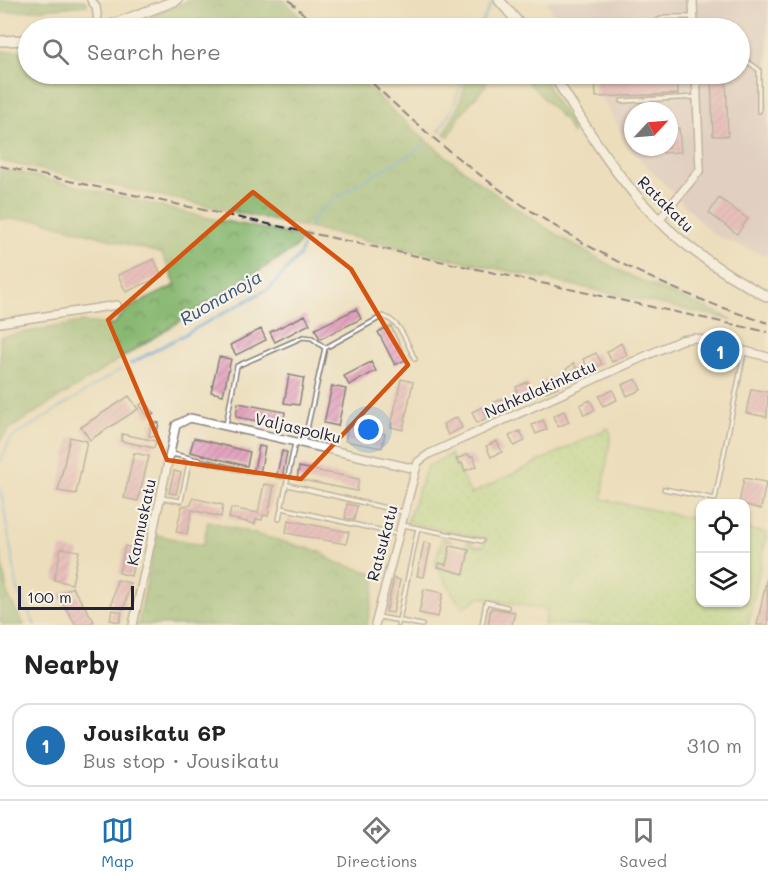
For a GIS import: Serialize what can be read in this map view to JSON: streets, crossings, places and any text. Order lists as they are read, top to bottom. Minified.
{"streets":{"main road":["Ratakatu"],"street":["Nahkalakinkatu","Valjaspolku","Kannuskatu","Ratsukatu"]},"crossings":[["Nahkalakinkatu","Valjaspolku"],["Nahkalakinkatu","Ratsukatu"],["Valjaspolku","Kannuskatu"],["Valjaspolku","Ratsukatu"]],"water":["Ruonanoja"],"scale_bar":"100 m","north":"top right","page":{"search":"Search here","pins":"1","scale":"100 m","heading":"Nearby","list":[{"mark":"1","name":"Jousikatu 6P","note":"Bus stop · Jousikatu","value":"310 m"}],"nav":["Map","Directions","Saved"]}}
